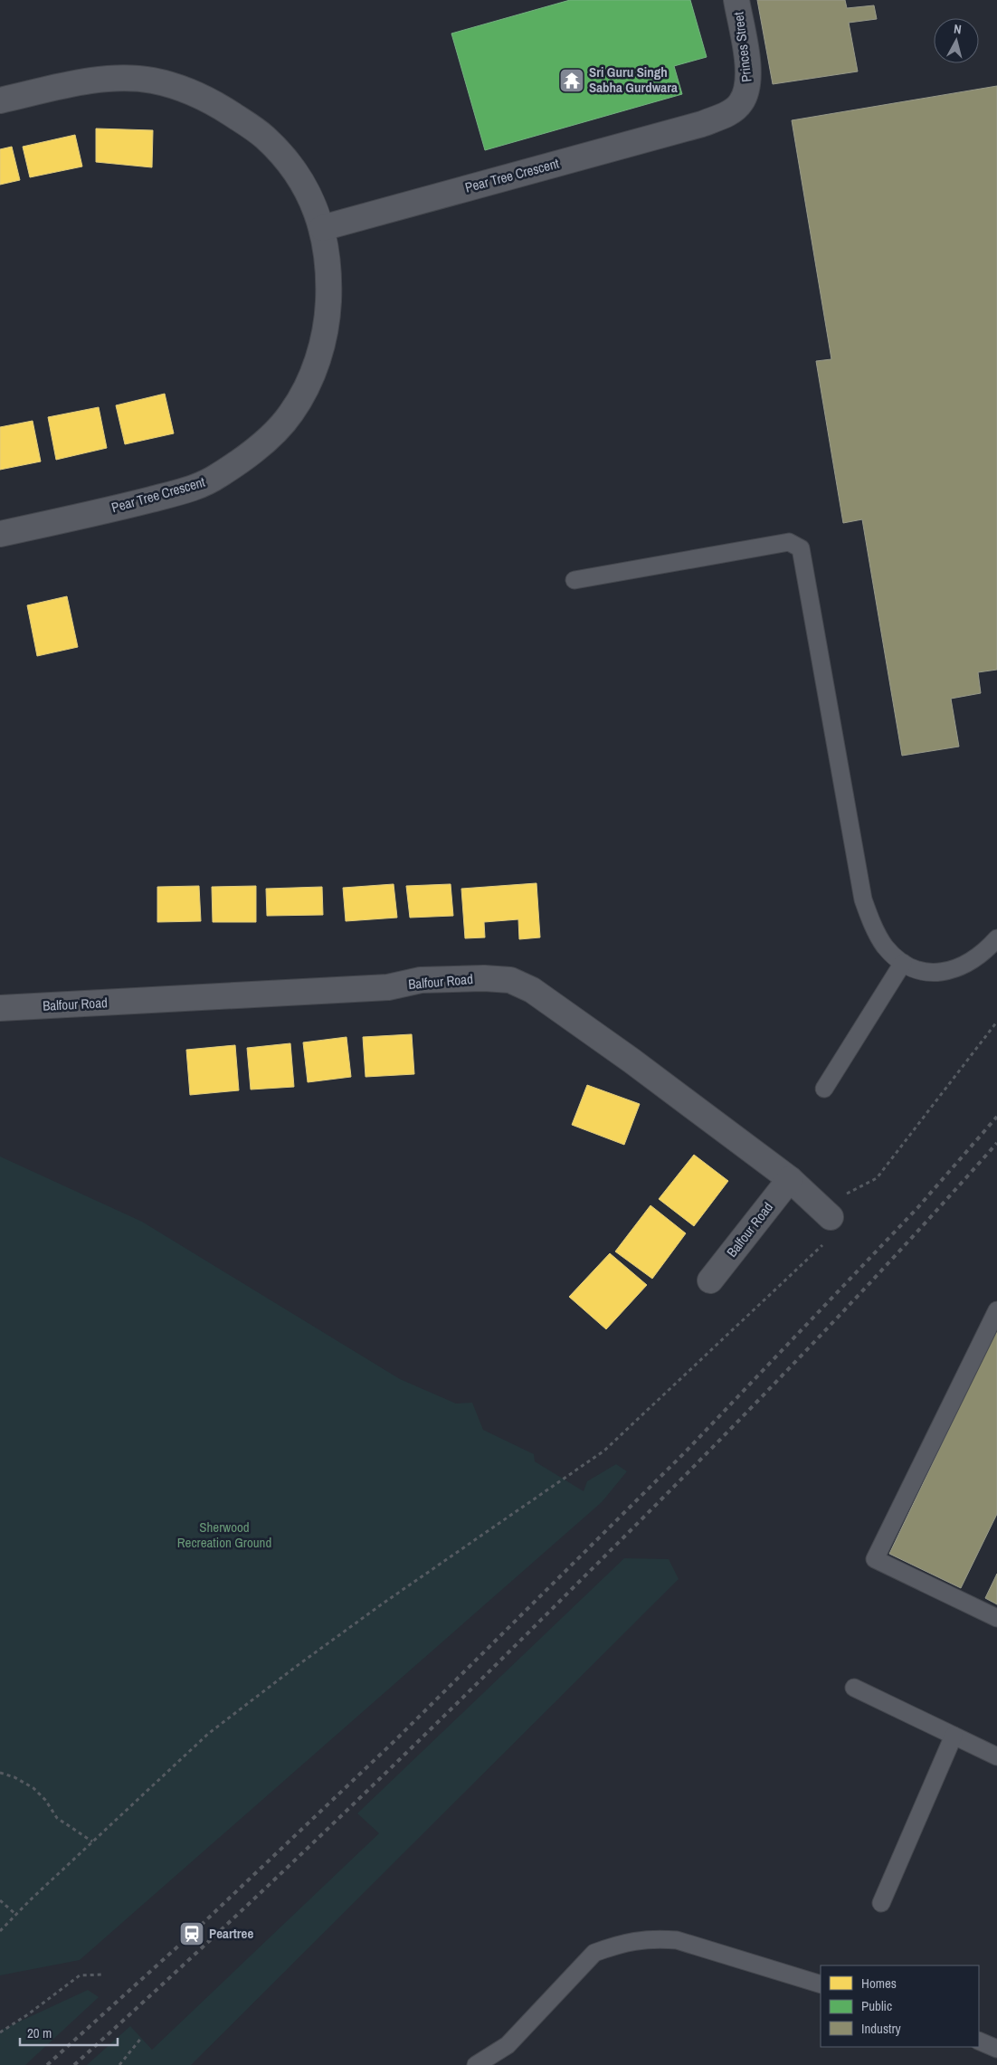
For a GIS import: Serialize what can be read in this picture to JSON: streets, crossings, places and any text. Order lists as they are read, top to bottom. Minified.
{"streets":{"street":["Princes Street","Pear Tree Crescent","Balfour Road"]},"crossings":[["Princes Street","Pear Tree Crescent"]],"parks":["Sherwood Recreation Ground"],"places":{"temple":["Sri Guru Singh Sabha Gurdwara"],"station":["Peartree"]},"legend":["Homes","Public","Industry"],"scale_bar":"20 m","north":"top"}
